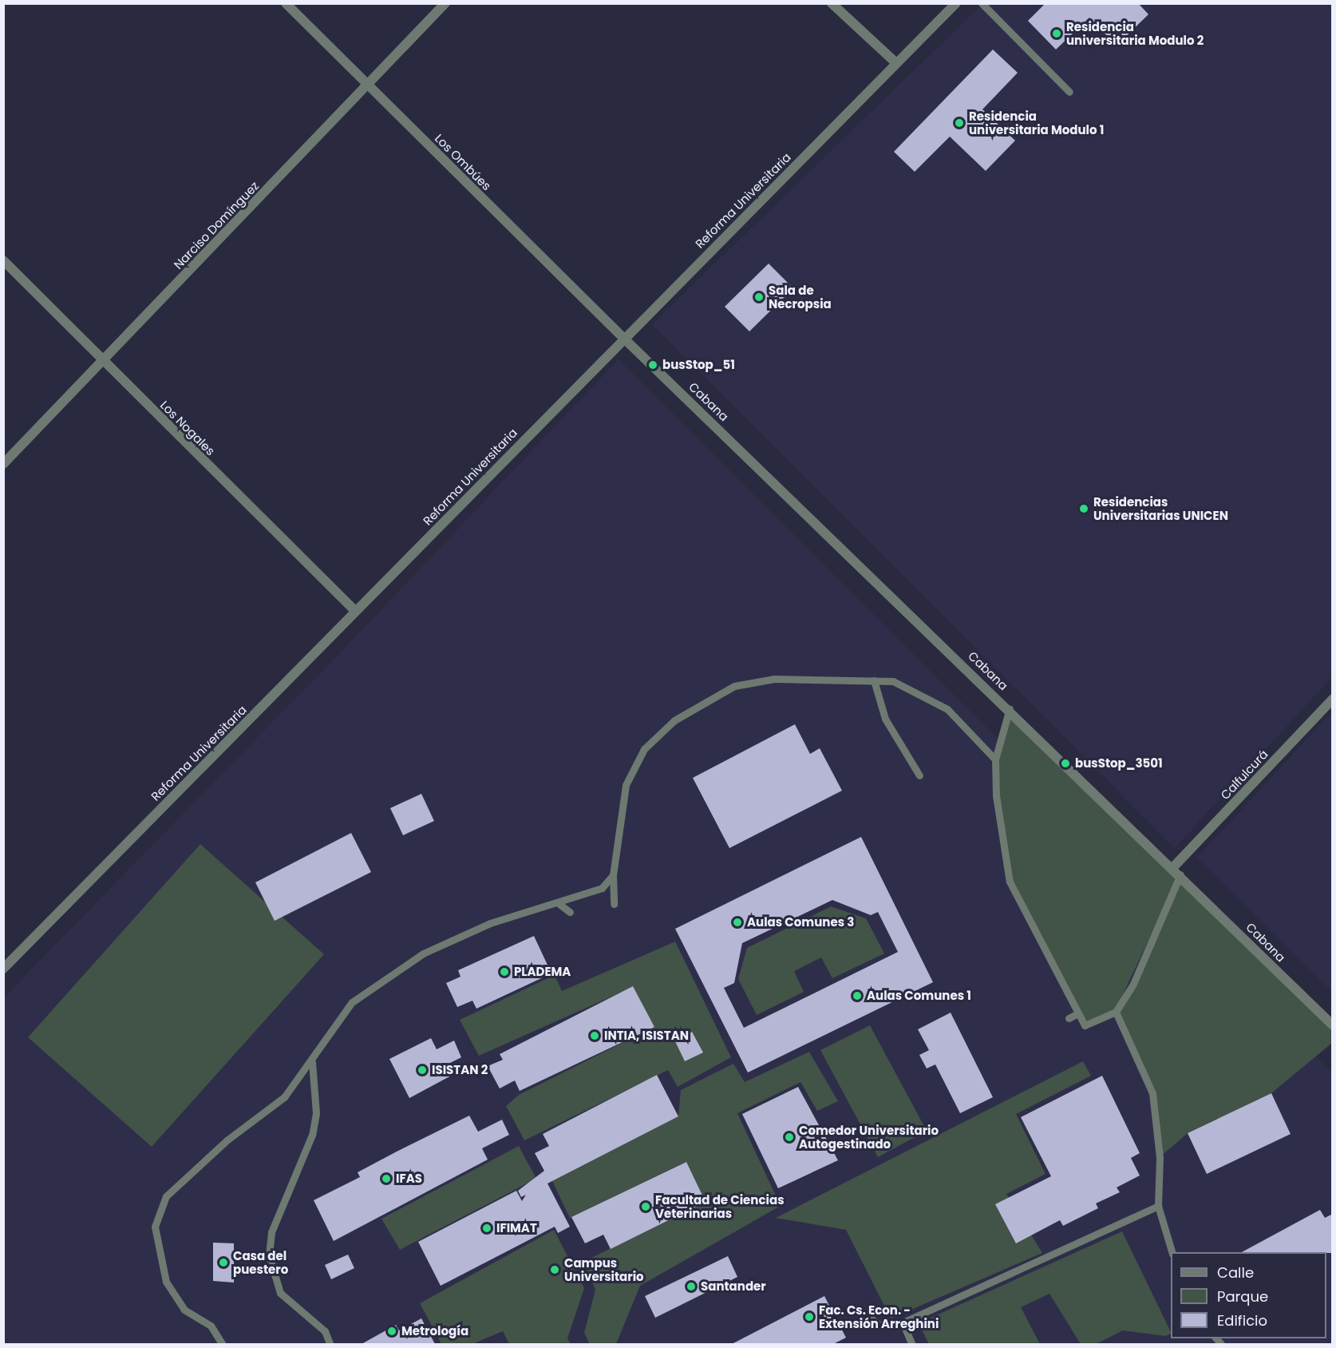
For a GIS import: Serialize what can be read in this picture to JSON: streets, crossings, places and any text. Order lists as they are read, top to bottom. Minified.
{"streets":{"street":["Los Ombúes","Reforma Universitaria","Narciso Domínguez","Cabana","Los Nogales","Calfulcurá"]},"crossings":[["Los Ombúes","Reforma Universitaria"],["Los Ombúes","Narciso Domínguez"],["Los Ombúes","Cabana"],["Reforma Universitaria","Cabana"],["Reforma Universitaria","Los Nogales"],["Narciso Domínguez","Los Nogales"],["Cabana","Calfulcurá"]],"places":["Residencia universitaria Modulo 2","Residencia universitaria Modulo 1","Sala de Necropsia","busStop_51","Residencias Universitarias UNICEN","busStop_3501","Aulas Comunes 3","PLADEMA","Aulas Comunes 1","INTIA, ISISTAN","ISISTAN 2","Comedor Universitario Autogestinado","IFAS","Facultad de Ciencias Veterinarias","IFIMAT","Casa del puestero","Campus Universitario","Santander","Fac. Cs. Econ. - Extensión Arreghini","Metrología"],"legend":["Calle","Parque","Edificio"]}
